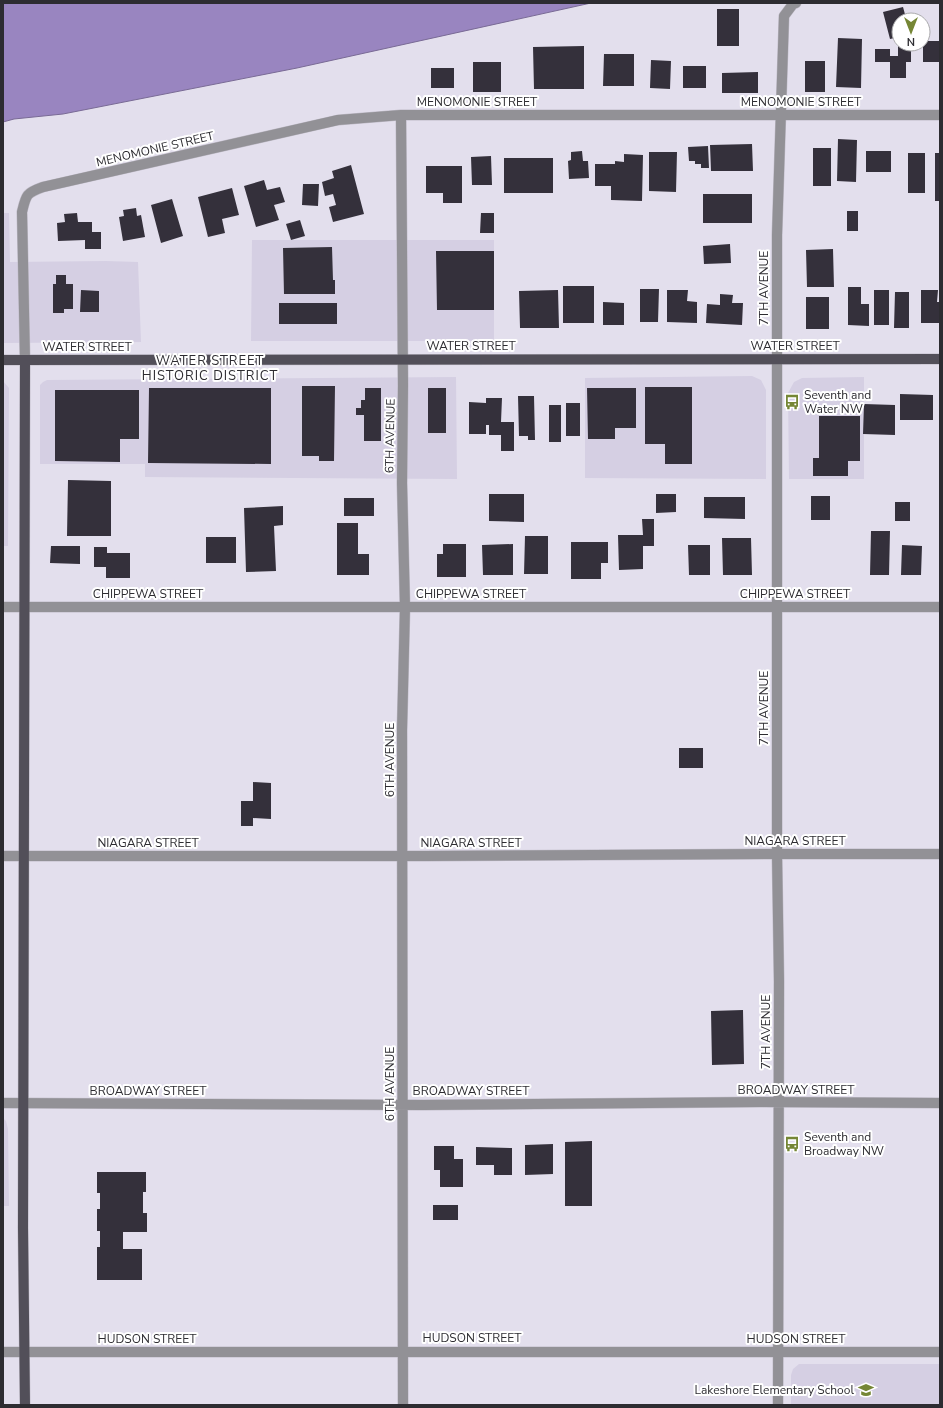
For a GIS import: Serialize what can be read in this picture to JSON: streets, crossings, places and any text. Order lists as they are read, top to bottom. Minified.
{"streets":{"main road":["WATER STREET"],"street":["MENOMONIE STREET","7TH AVENUE","6TH AVENUE","CHIPPEWA STREET","NIAGARA STREET","BROADWAY STREET","HUDSON STREET"]},"crossings":[["MENOMONIE STREET","7TH AVENUE"],["MENOMONIE STREET","WATER STREET"],["MENOMONIE STREET","6TH AVENUE"],["7TH AVENUE","WATER STREET"],["7TH AVENUE","CHIPPEWA STREET"],["7TH AVENUE","NIAGARA STREET"],["7TH AVENUE","BROADWAY STREET"],["7TH AVENUE","HUDSON STREET"],["WATER STREET","6TH AVENUE"],["6TH AVENUE","CHIPPEWA STREET"],["6TH AVENUE","NIAGARA STREET"],["6TH AVENUE","BROADWAY STREET"],["6TH AVENUE","HUDSON STREET"]],"districts":["WATER STREET HISTORIC DISTRICT"],"places":{"bus stop":["Seventh and Water NW","Seventh and Broadway NW"],"school or university":["Lakeshore Elementary School"]},"north":"bottom"}
